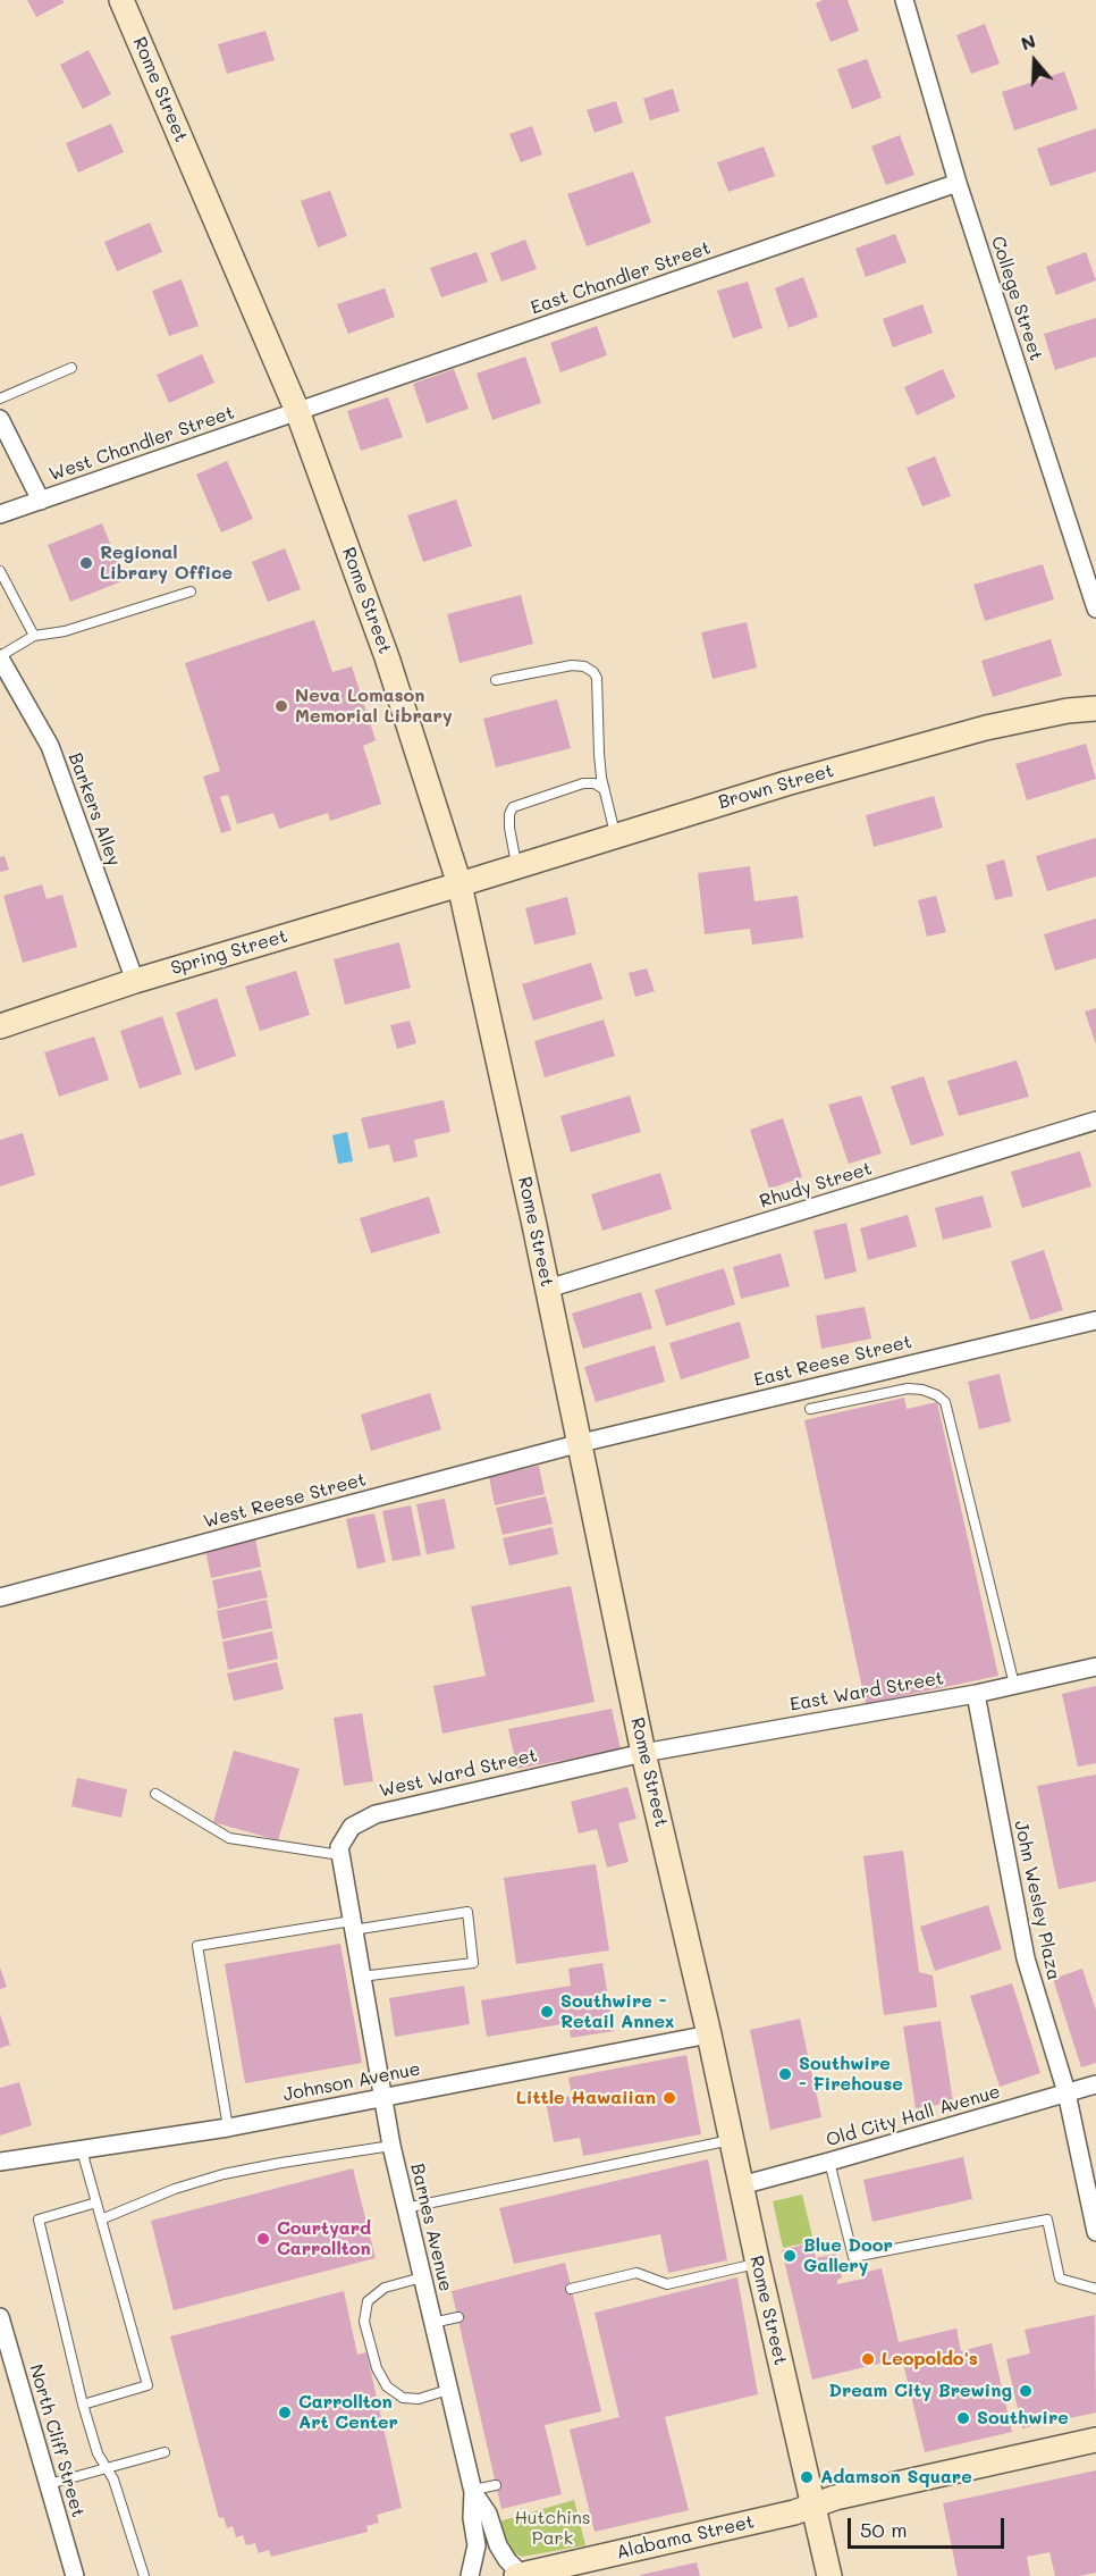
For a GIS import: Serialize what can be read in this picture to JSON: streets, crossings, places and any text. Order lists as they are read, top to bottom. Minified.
{"streets":{"street":["Rome Street","East Chandler Street","College Street","West Chandler Street","Brown Street","Barkers Alley","Spring Street","Rhudy Street","East Reese Street","West Reese Street","East Ward Street","West Ward Street","John Wesley Plaza","Johnson Avenue","Old City Hall Avenue","Barnes Avenue","North Cliff Street","Alabama Street"]},"crossings":[["Rome Street","East Chandler Street"],["Rome Street","West Chandler Street"],["Rome Street","Brown Street"],["Rome Street","Spring Street"],["Rome Street","Rhudy Street"],["Rome Street","East Reese Street"],["Rome Street","West Reese Street"],["Rome Street","East Ward Street"],["Rome Street","West Ward Street"],["Rome Street","Johnson Avenue"],["Rome Street","Old City Hall Avenue"],["Rome Street","Alabama Street"],["East Chandler Street","College Street"],["East Chandler Street","West Chandler Street"],["Brown Street","Spring Street"],["Barkers Alley","Spring Street"],["East Reese Street","West Reese Street"],["East Ward Street","West Ward Street"],["East Ward Street","John Wesley Plaza"],["John Wesley Plaza","Old City Hall Avenue"],["Johnson Avenue","Barnes Avenue"]],"parks":["Hutchins Park"],"places":["Regional Library Office","Neva Lomason Memorial Library","Southwire - Retail Annex","Southwire - Firehouse","Little Hawaiian","Courtyard Carrollton","Blue Door Gallery","Leopoldo's","Dream City Brewing","Carrollton Art Center","Southwire","Adamson Square"],"scale_bar":"50 m","north":"top"}
